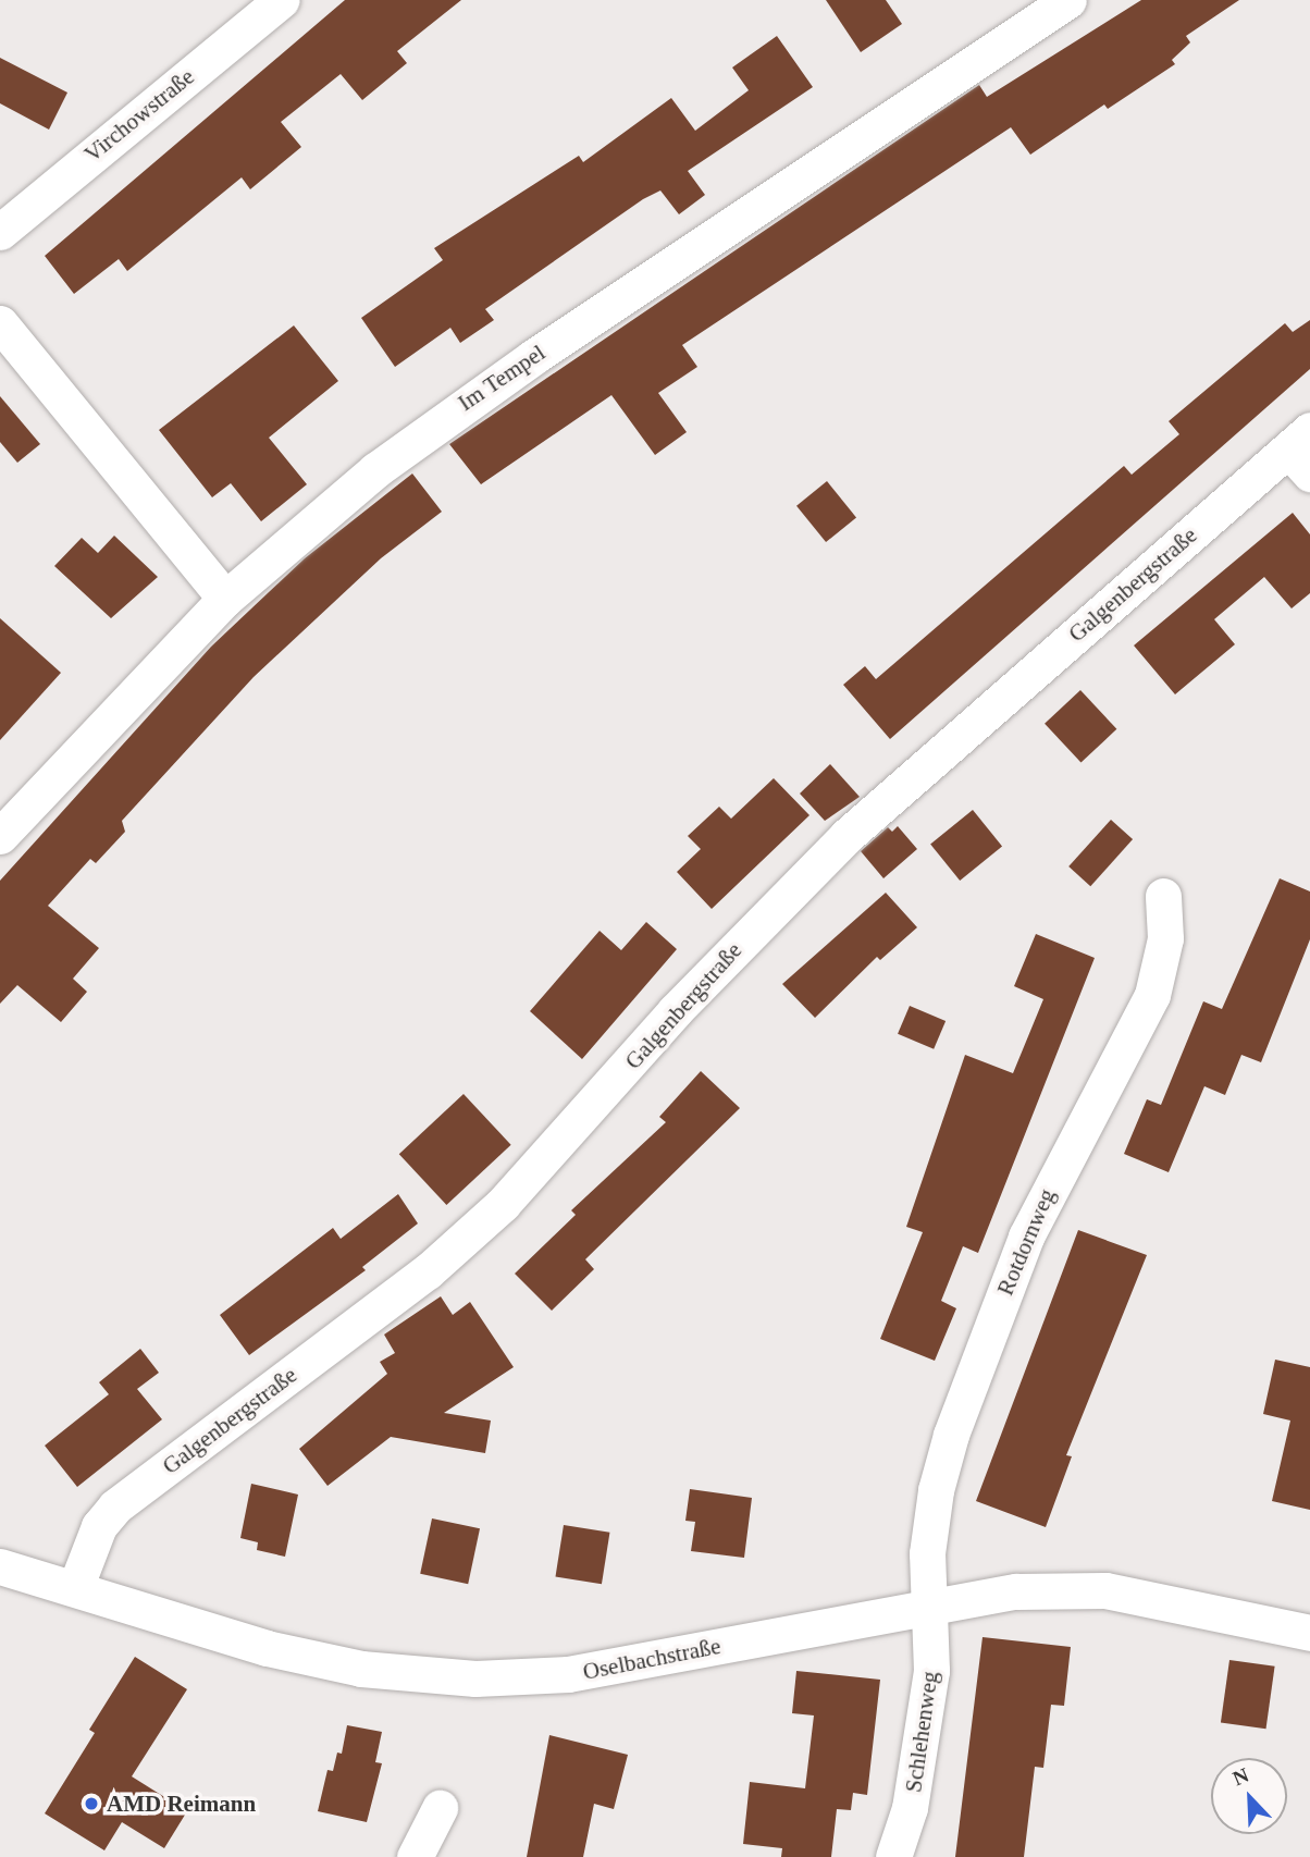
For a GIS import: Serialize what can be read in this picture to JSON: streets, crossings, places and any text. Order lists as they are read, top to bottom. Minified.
{"streets":{"street":["Virchowstraße","Im Tempel","Galgenbergstraße","Rotdornweg","Oselbachstraße","Schlehenweg"]},"crossings":[["Galgenbergstraße","Oselbachstraße"],["Rotdornweg","Oselbachstraße"],["Rotdornweg","Schlehenweg"],["Oselbachstraße","Schlehenweg"]],"places":["AMD Reimann"],"north":"top left"}
